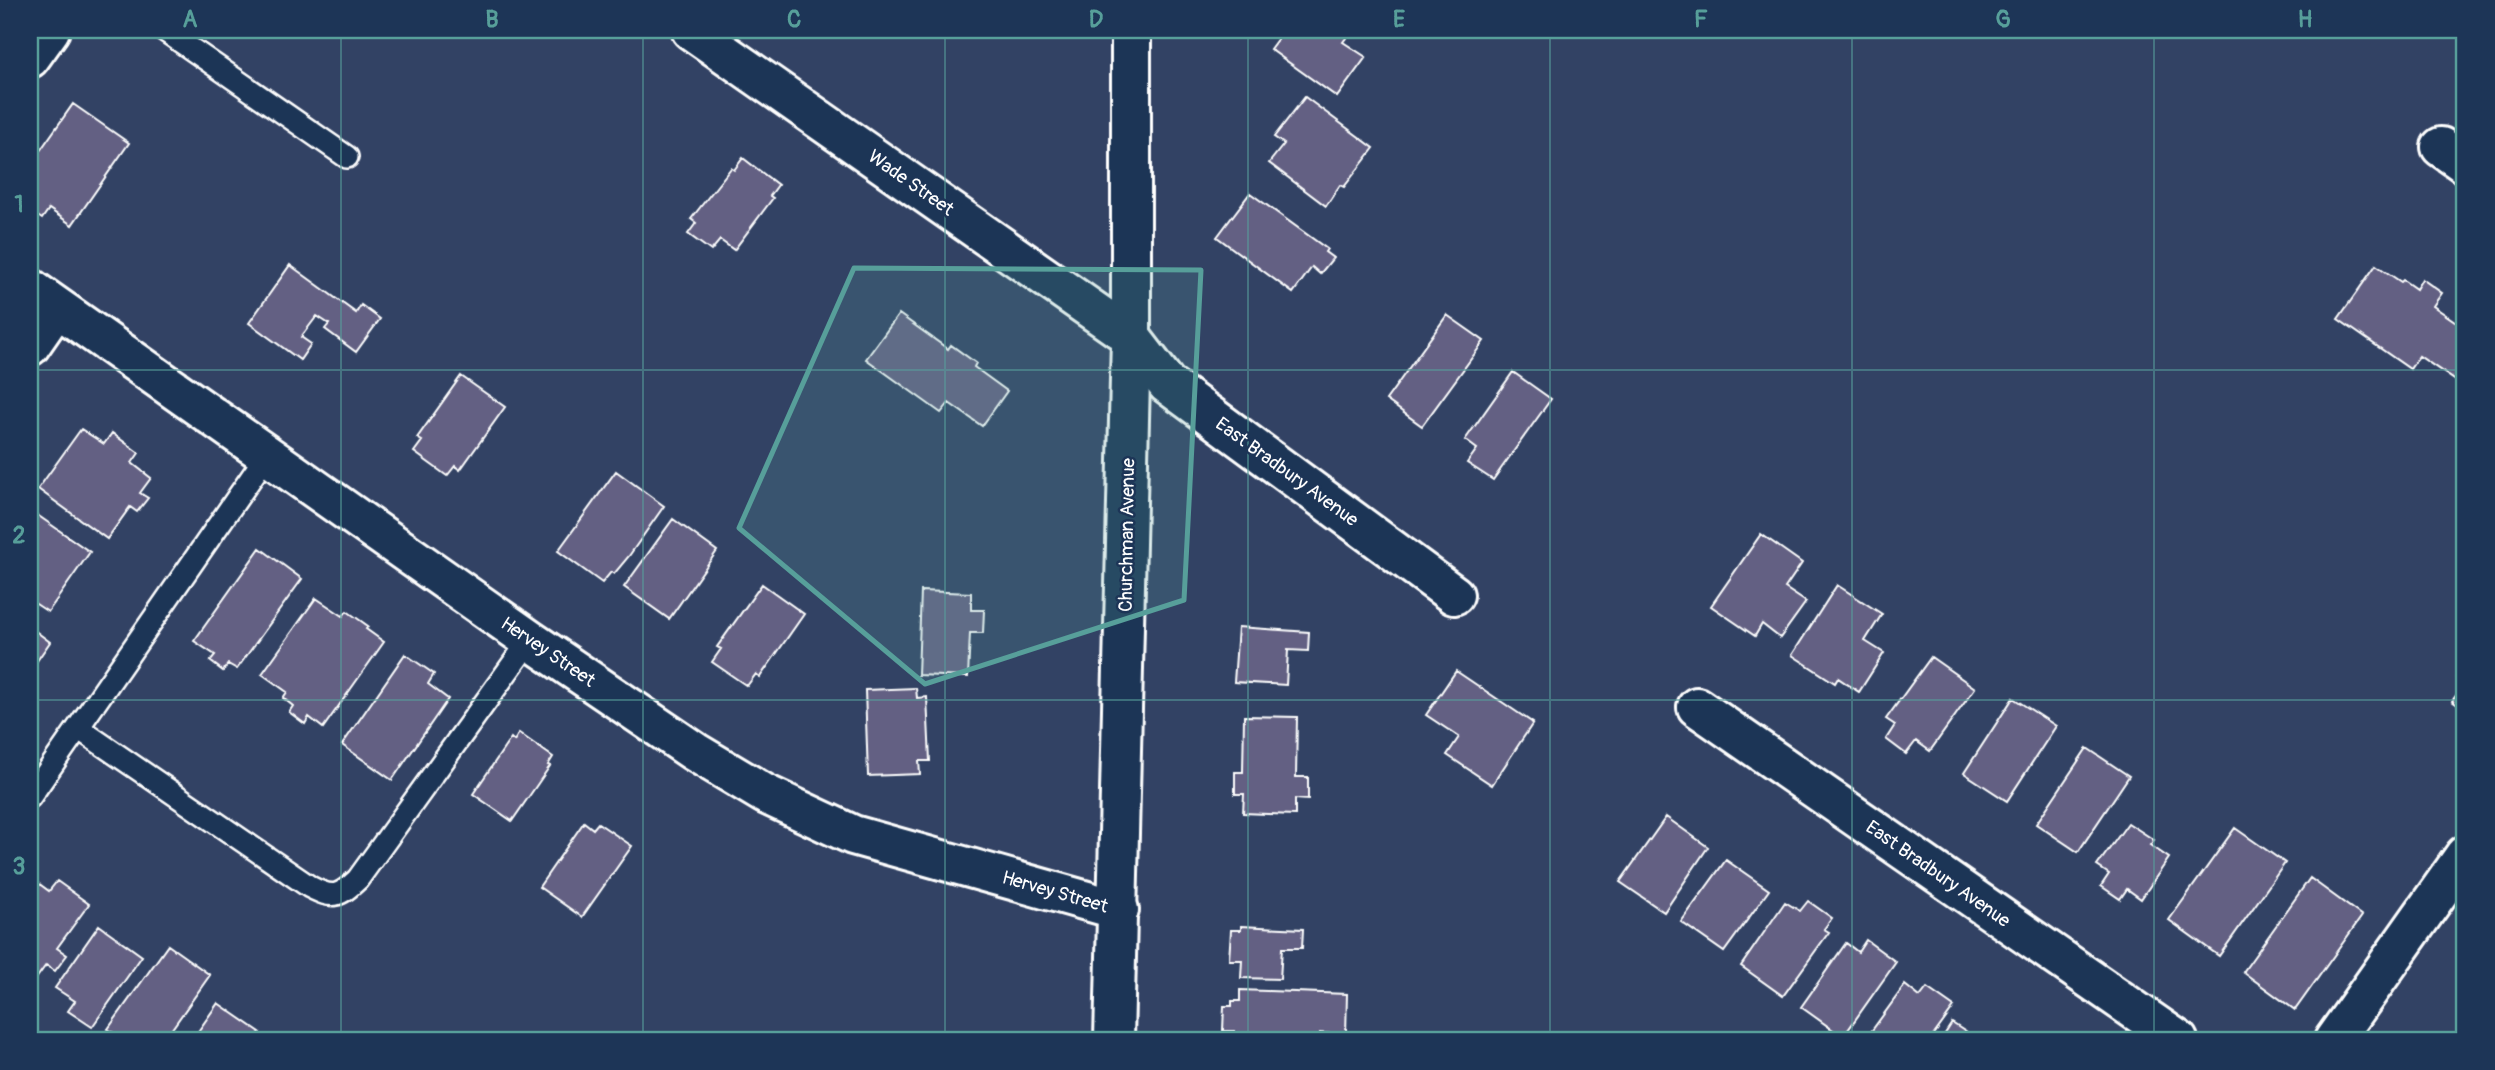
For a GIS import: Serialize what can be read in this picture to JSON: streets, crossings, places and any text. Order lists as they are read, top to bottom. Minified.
{"streets":{"street":["Wade Street","East Bradbury Avenue","Churchman Avenue","Hervey Street"]},"crossings":[["Wade Street","East Bradbury Avenue"],["Wade Street","Churchman Avenue"],["East Bradbury Avenue","Churchman Avenue"],["Churchman Avenue","Hervey Street"]],"grid":{"columns":["A","B","C","D","E","F","G","H"],"rows":["1","2","3"]}}
